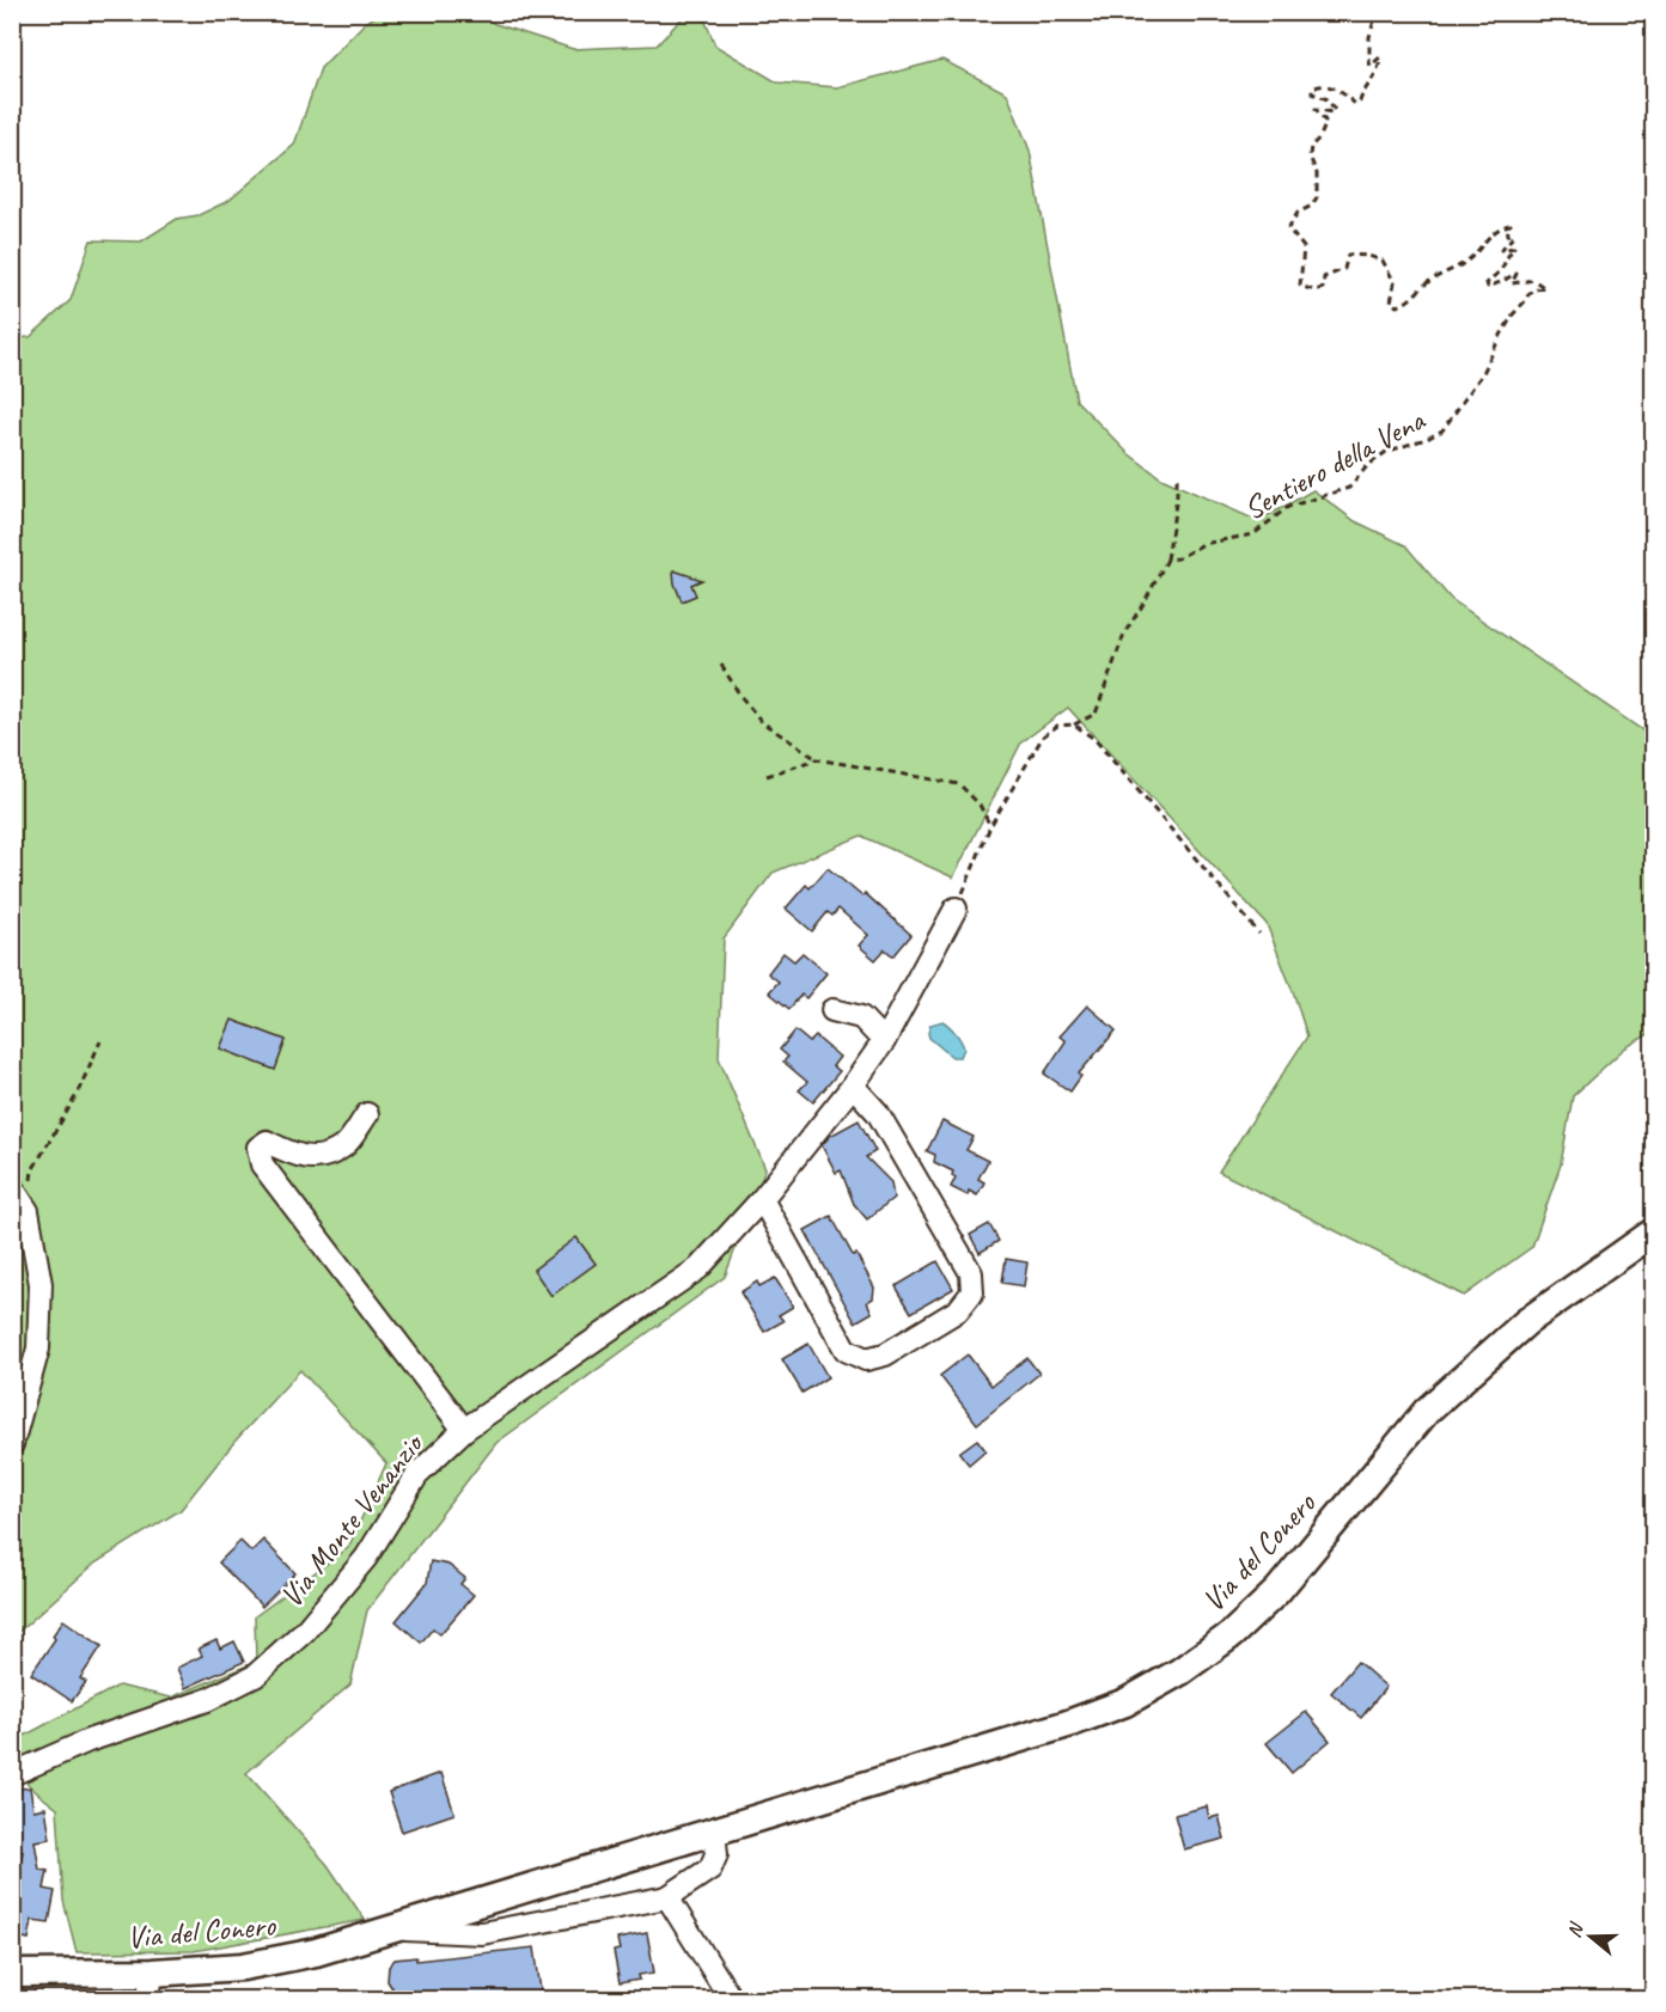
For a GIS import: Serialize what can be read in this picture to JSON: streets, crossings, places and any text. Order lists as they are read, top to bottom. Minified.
{"streets":{"main road":["Via del Conero"],"street":["Via Monte Venanzio"],"path":["Sentiero della Vena"]},"north":"left"}
